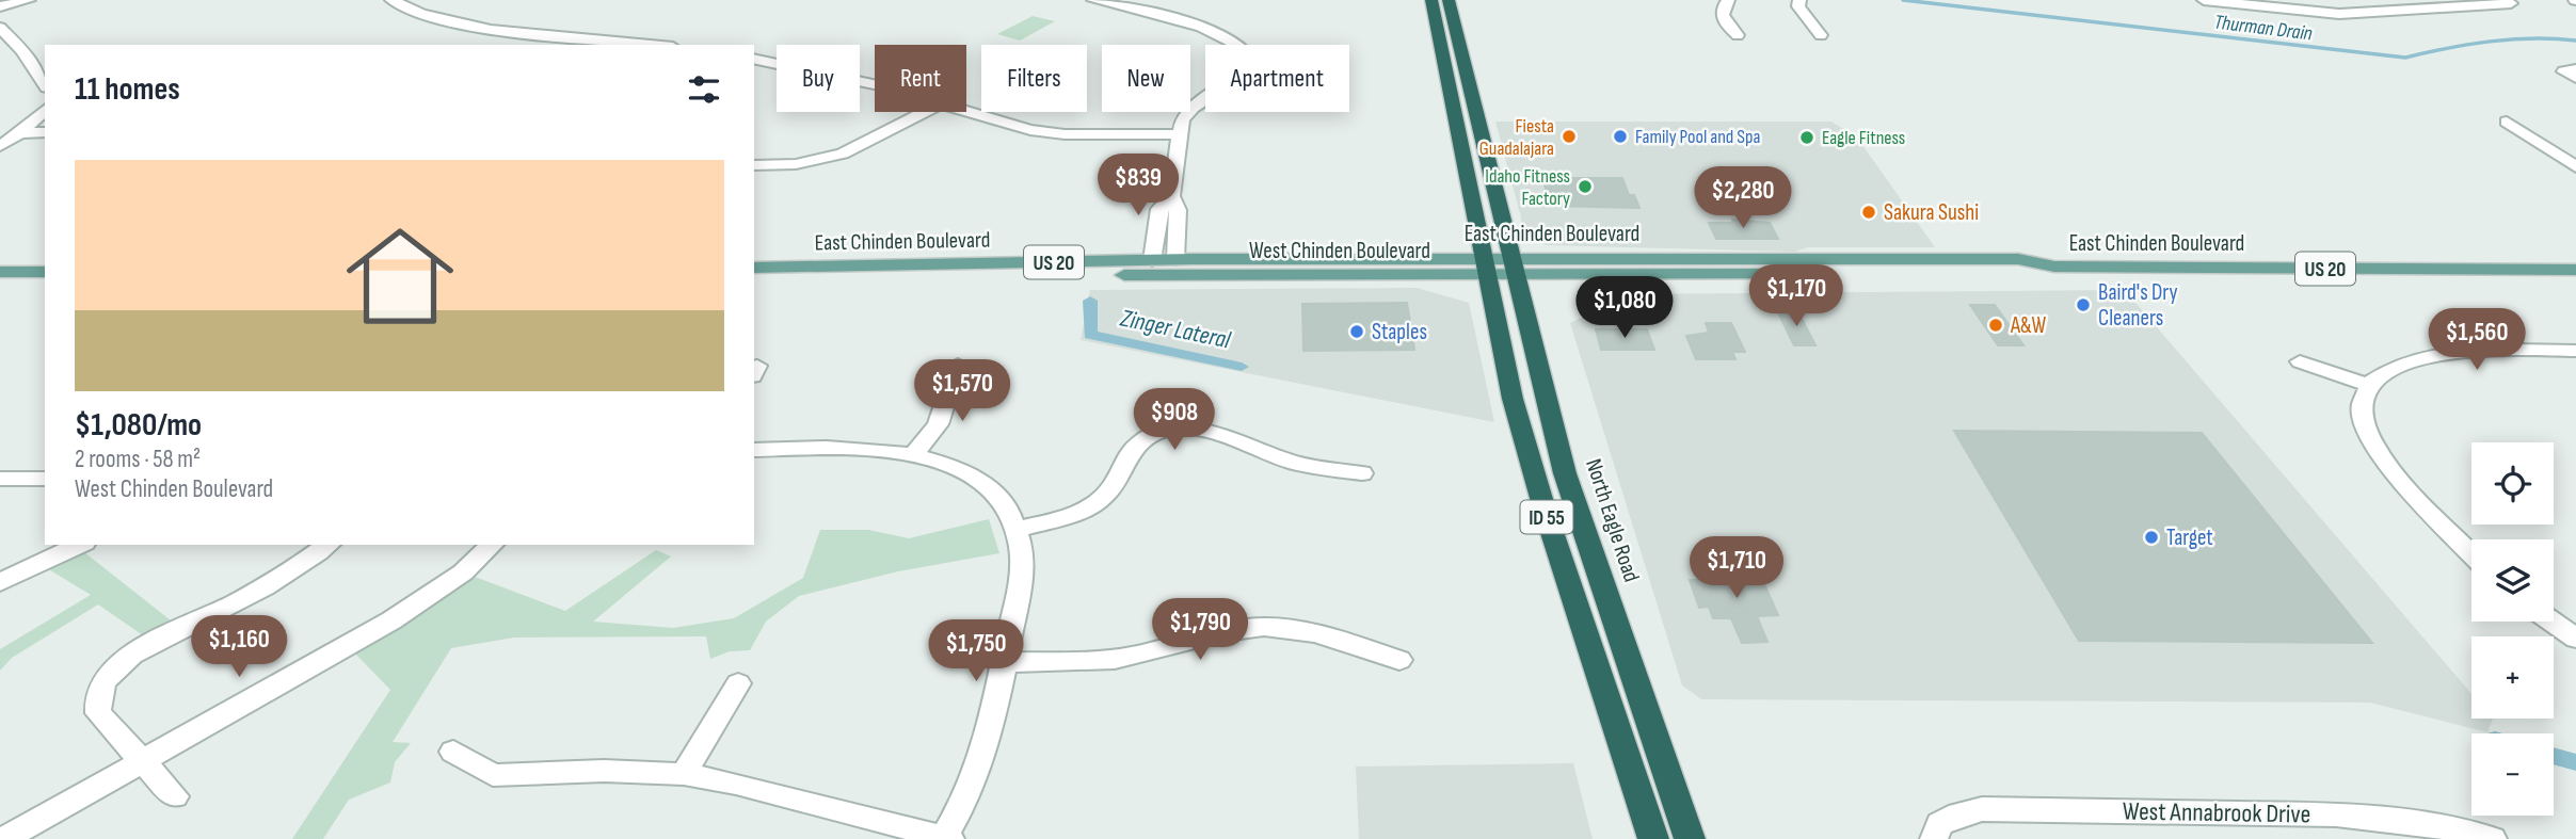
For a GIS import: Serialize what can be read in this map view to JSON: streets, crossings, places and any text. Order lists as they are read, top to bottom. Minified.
{"streets":{"highway":["ID 55","North Eagle Road"],"main road":["East Chinden Boulevard","West Chinden Boulevard","US 20"],"street":["West Annabrook Drive"]},"crossings":[["East Chinden Boulevard","West Chinden Boulevard"],["East Chinden Boulevard","ID 55"],["East Chinden Boulevard","North Eagle Road"],["West Chinden Boulevard","ID 55"],["West Chinden Boulevard","North Eagle Road"],["ID 55","North Eagle Road"]],"water":["Thurman Drain","Zinger Lateral"],"places":["Fiesta Guadalajara","Family Pool and Spa","Eagle Fitness","Idaho Fitness Factory","Sakura Sushi","Baird's Dry Cleaners","A&W","Staples","Target"],"page":{"chip":["Buy","Rent","Filters","New","Apartment"],"heading":"11 homes","list":[{"name":"$1,080/mo","note":"2 rooms · 58 m² · West Chinden Boulevard"}],"price":["$839","$2,280","$1,170","$1,080","$1,560","$1,570","$908","$1,710","$1,790","$1,160","$1,750"],"map_buttons":["+","−"]}}
